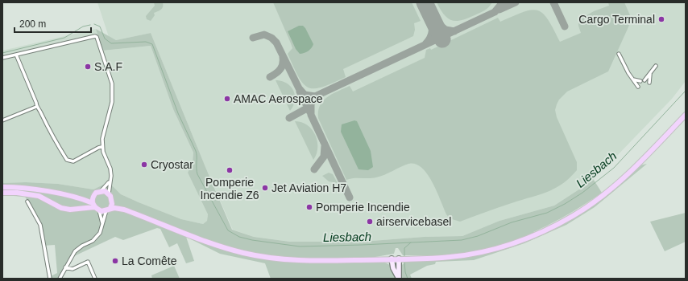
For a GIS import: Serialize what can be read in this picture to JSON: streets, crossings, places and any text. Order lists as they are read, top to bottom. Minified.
{"water":["Liesbach"],"places":["Cargo Terminal","S.A.F","AMAC Aerospace","Cryostar","Pomperie Incendie Z6","Jet Aviation H7","Pomperie Incendie","airservicebasel","La Comête"],"scale_bar":"200 m"}
